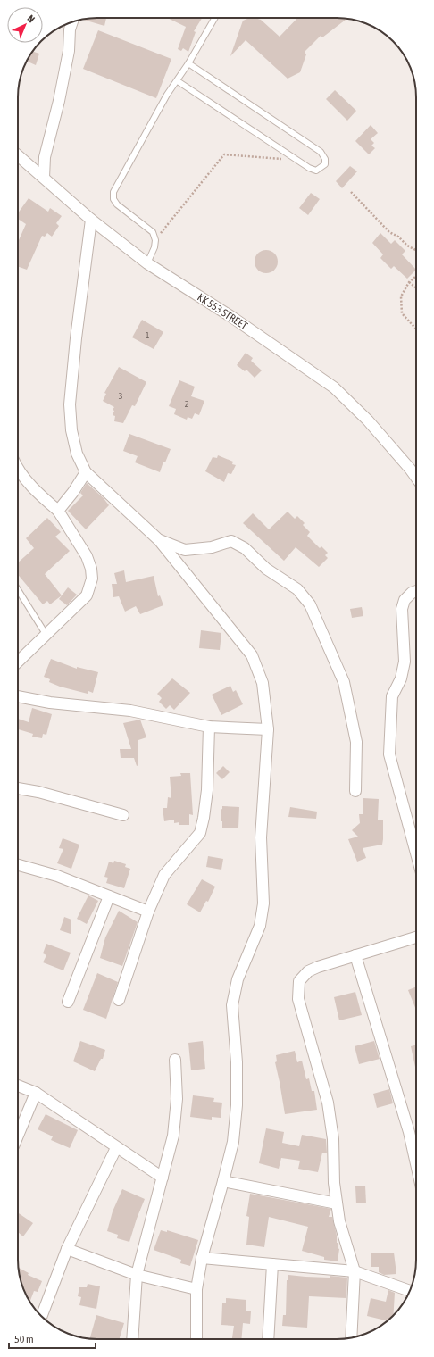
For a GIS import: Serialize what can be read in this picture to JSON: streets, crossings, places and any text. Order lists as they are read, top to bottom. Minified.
{"streets":{"street":["KK 553 STREET"]},"house_numbers":["1","3","2"],"scale_bar":"50 m","north":"top right"}
